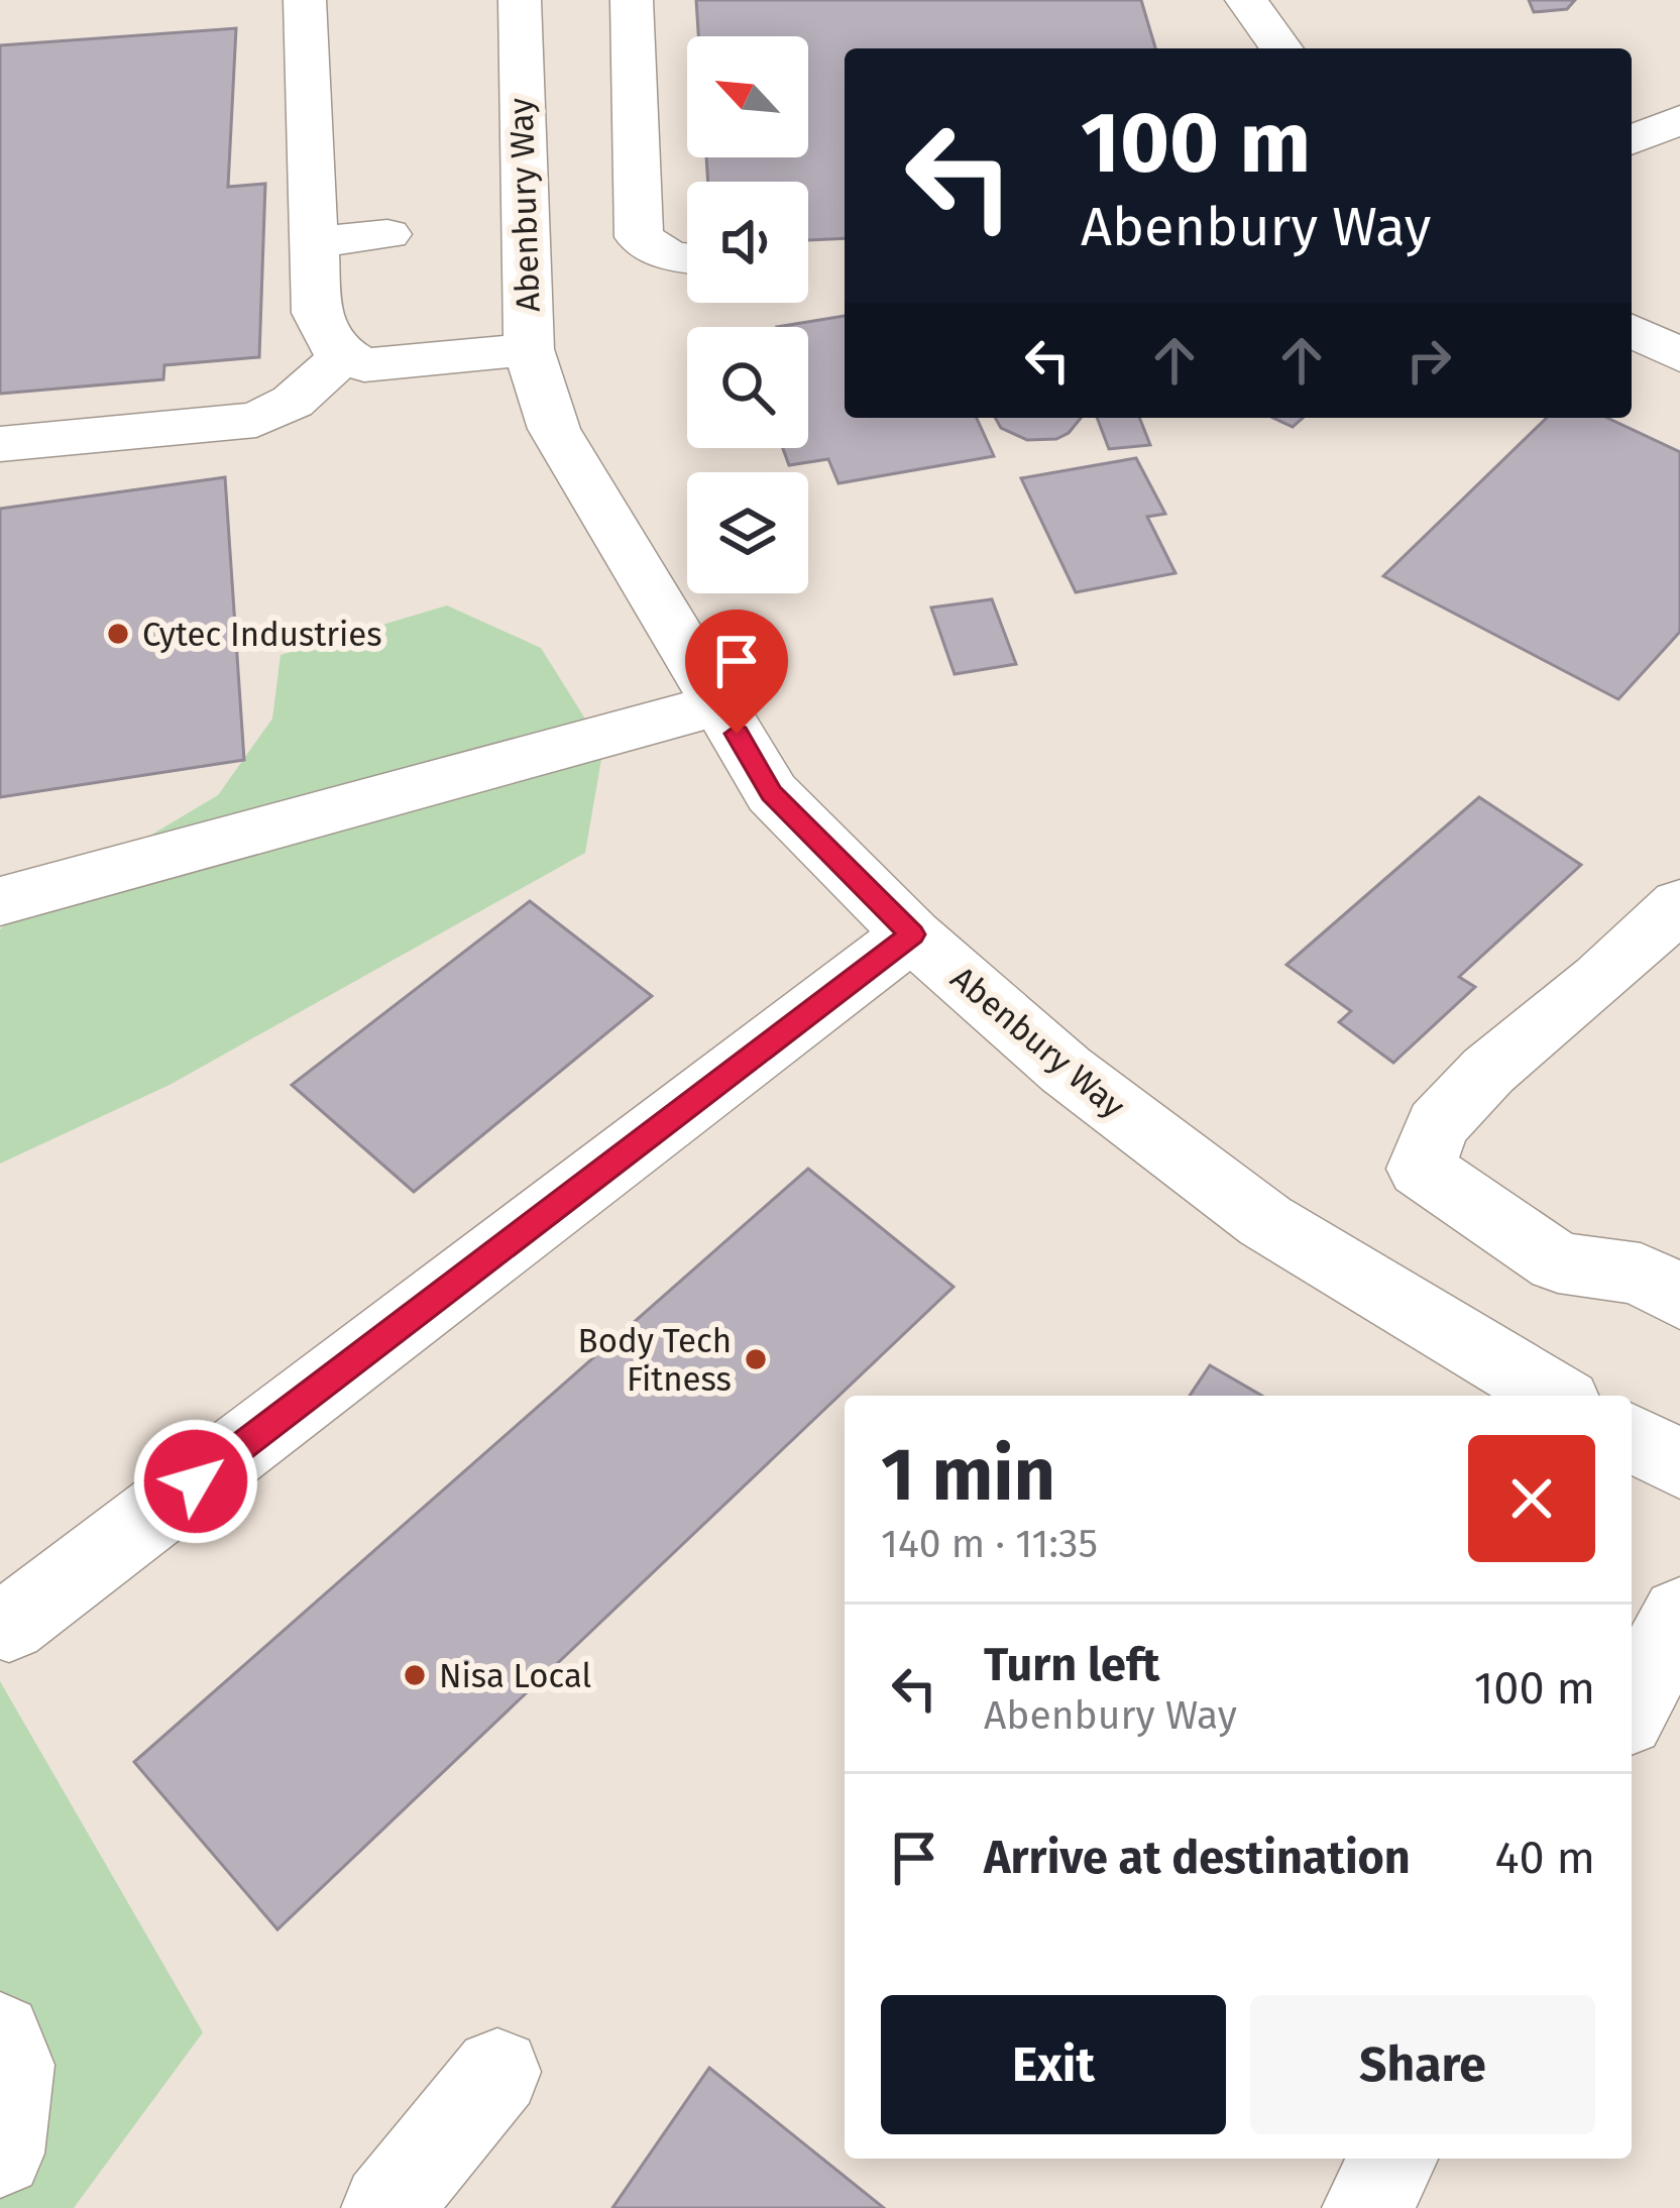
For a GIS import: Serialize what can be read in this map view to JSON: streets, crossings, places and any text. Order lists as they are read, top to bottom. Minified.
{"streets":{"street":["Abenbury Way"]},"places":["Cytec Industries","Body Tech Fitness","Nisa Local"],"north":"top left","page":{"turn":["100 m","Abenbury Way"],"heading":["1 min","140 m · 11:35"],"list":[{"name":"Turn left","note":"Abenbury Way","value":"100 m"},{"name":"Arrive at destination","value":"40 m"}],"buttons":["Exit","Share"]}}
